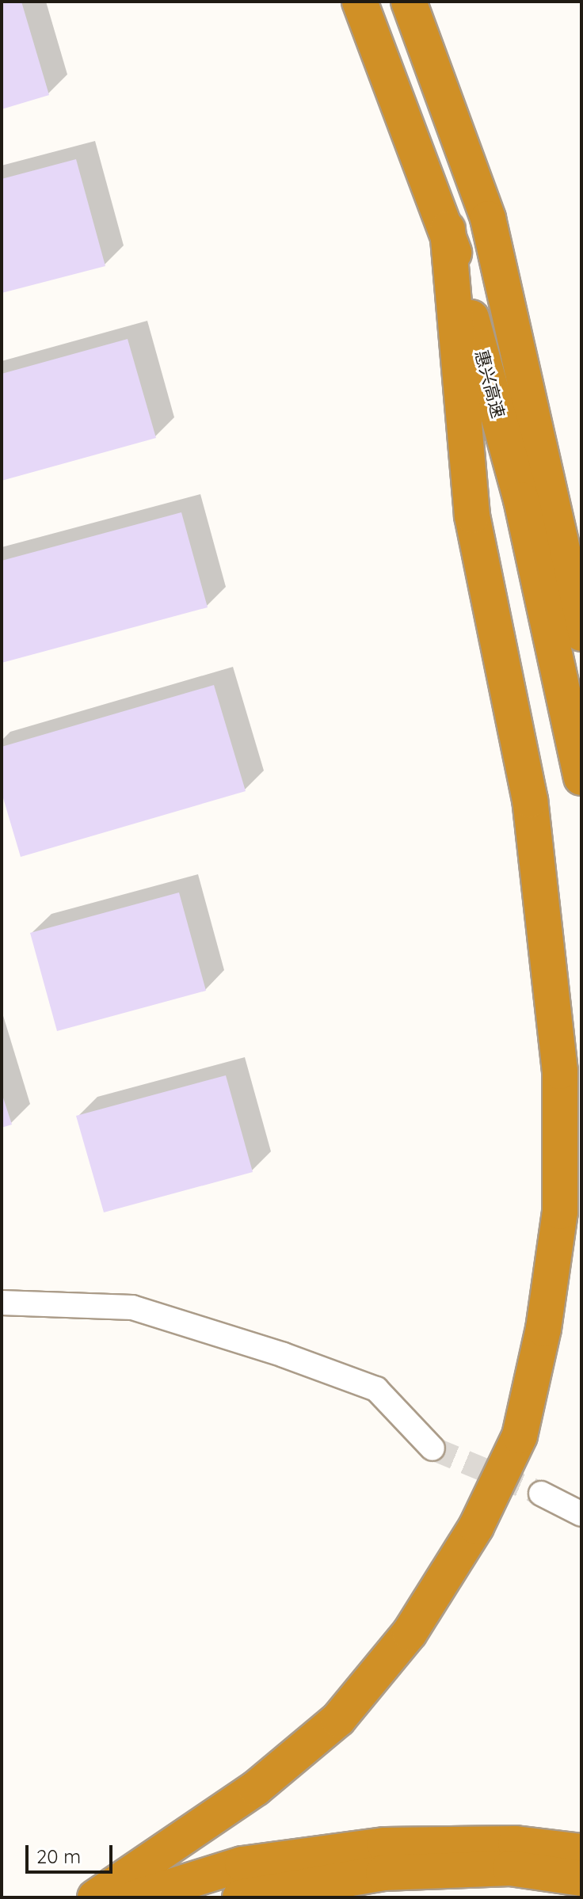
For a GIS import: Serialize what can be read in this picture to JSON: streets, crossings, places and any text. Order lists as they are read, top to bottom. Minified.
{"streets":{"highway":["惠兴高速"]},"scale_bar":"20 m"}
